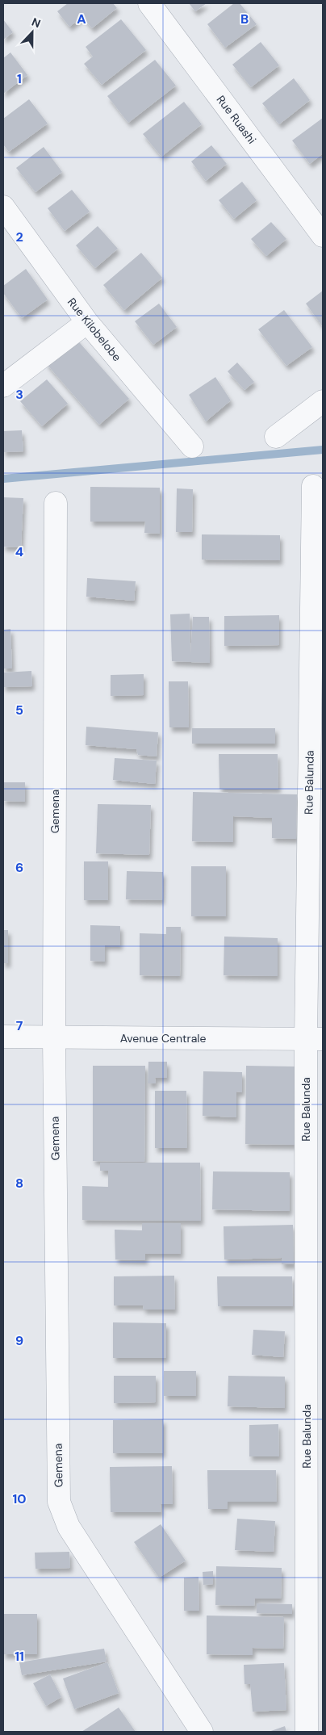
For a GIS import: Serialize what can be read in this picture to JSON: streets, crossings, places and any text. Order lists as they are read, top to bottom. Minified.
{"streets":{"street":["Rue Ruashi","Rue Kilobelobe","Rue Balunda","Gemena","Avenue Centrale"]},"crossings":[["Rue Balunda","Avenue Centrale"],["Gemena","Avenue Centrale"]],"north":"top","grid":{"columns":["A","B"],"rows":["1","2","3","4","5","6","7","8","9","10","11"]}}
